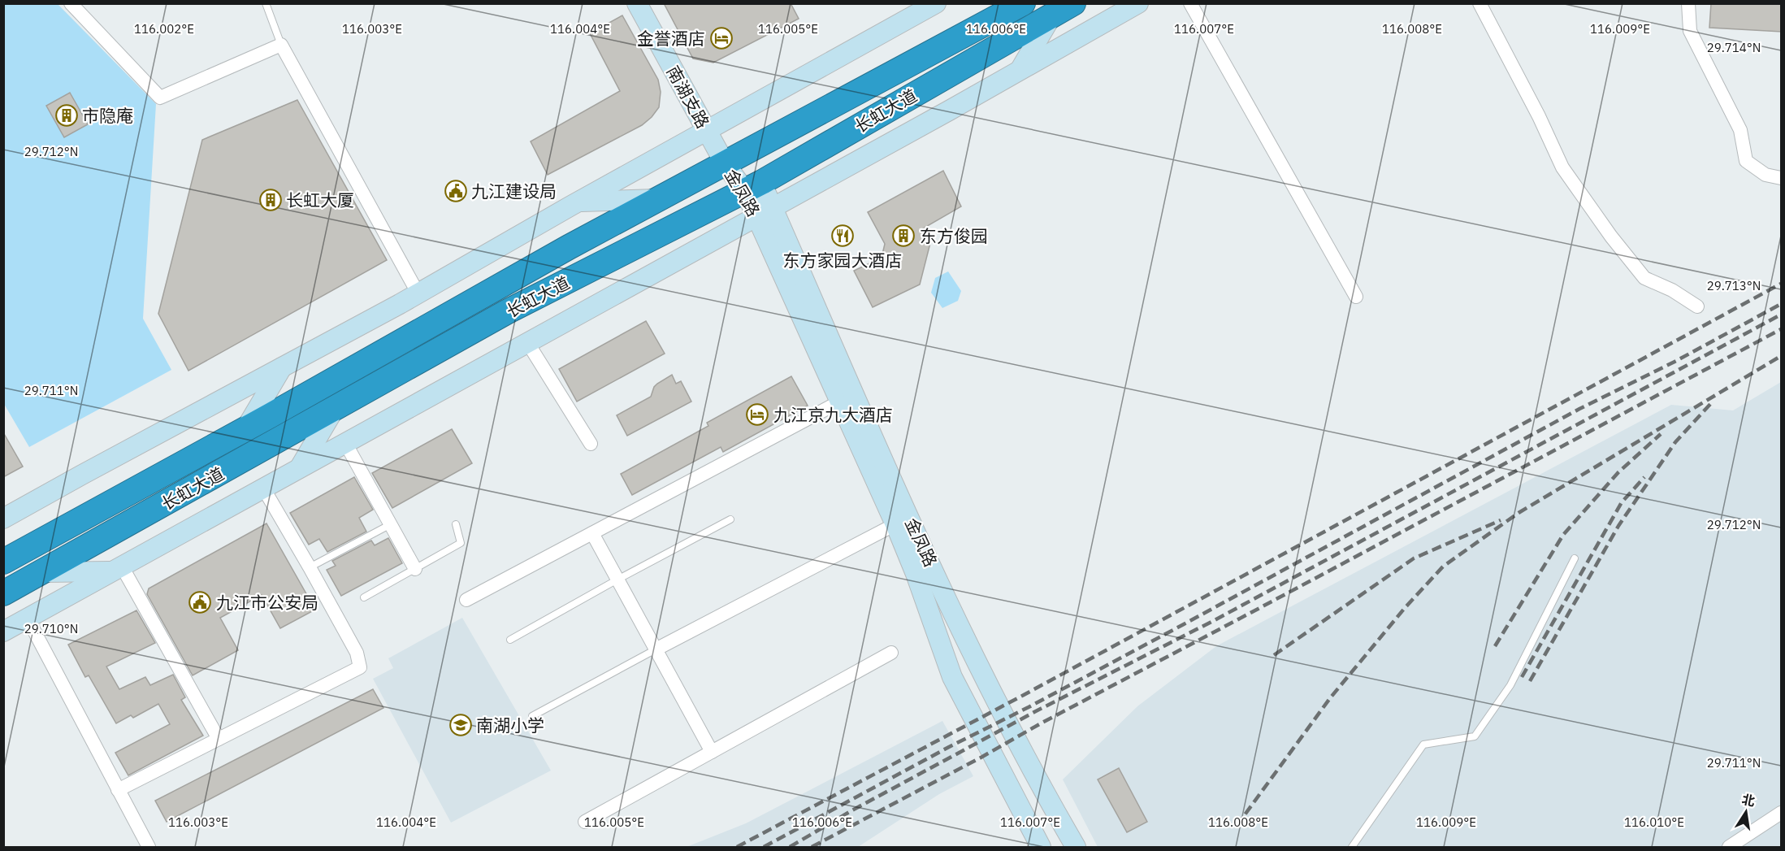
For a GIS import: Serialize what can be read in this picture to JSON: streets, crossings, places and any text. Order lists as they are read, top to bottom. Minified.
{"streets":{"highway":["长虹大道"],"street":["南湖支路","金凤路"]},"crossings":[["南湖支路","长虹大道"],["南湖支路","金凤路"],["长虹大道","金凤路"]],"places":{"hotel":["金誉酒店","九江京九大酒店"],"building":["市隐庵","长虹大厦","东方俊园"],"public building":["九江建设局","九江市公安局"],"restaurant":["东方家园大酒店"],"school or university":["南湖小学"]},"north":"top","coordinates":["116.002°E","116.003°E","116.004°E","116.005°E","116.006°E","116.007°E","116.008°E","116.009°E","29.714°N","29.712°N","29.713°N","29.711°N","29.710°N","116.010°E"]}
